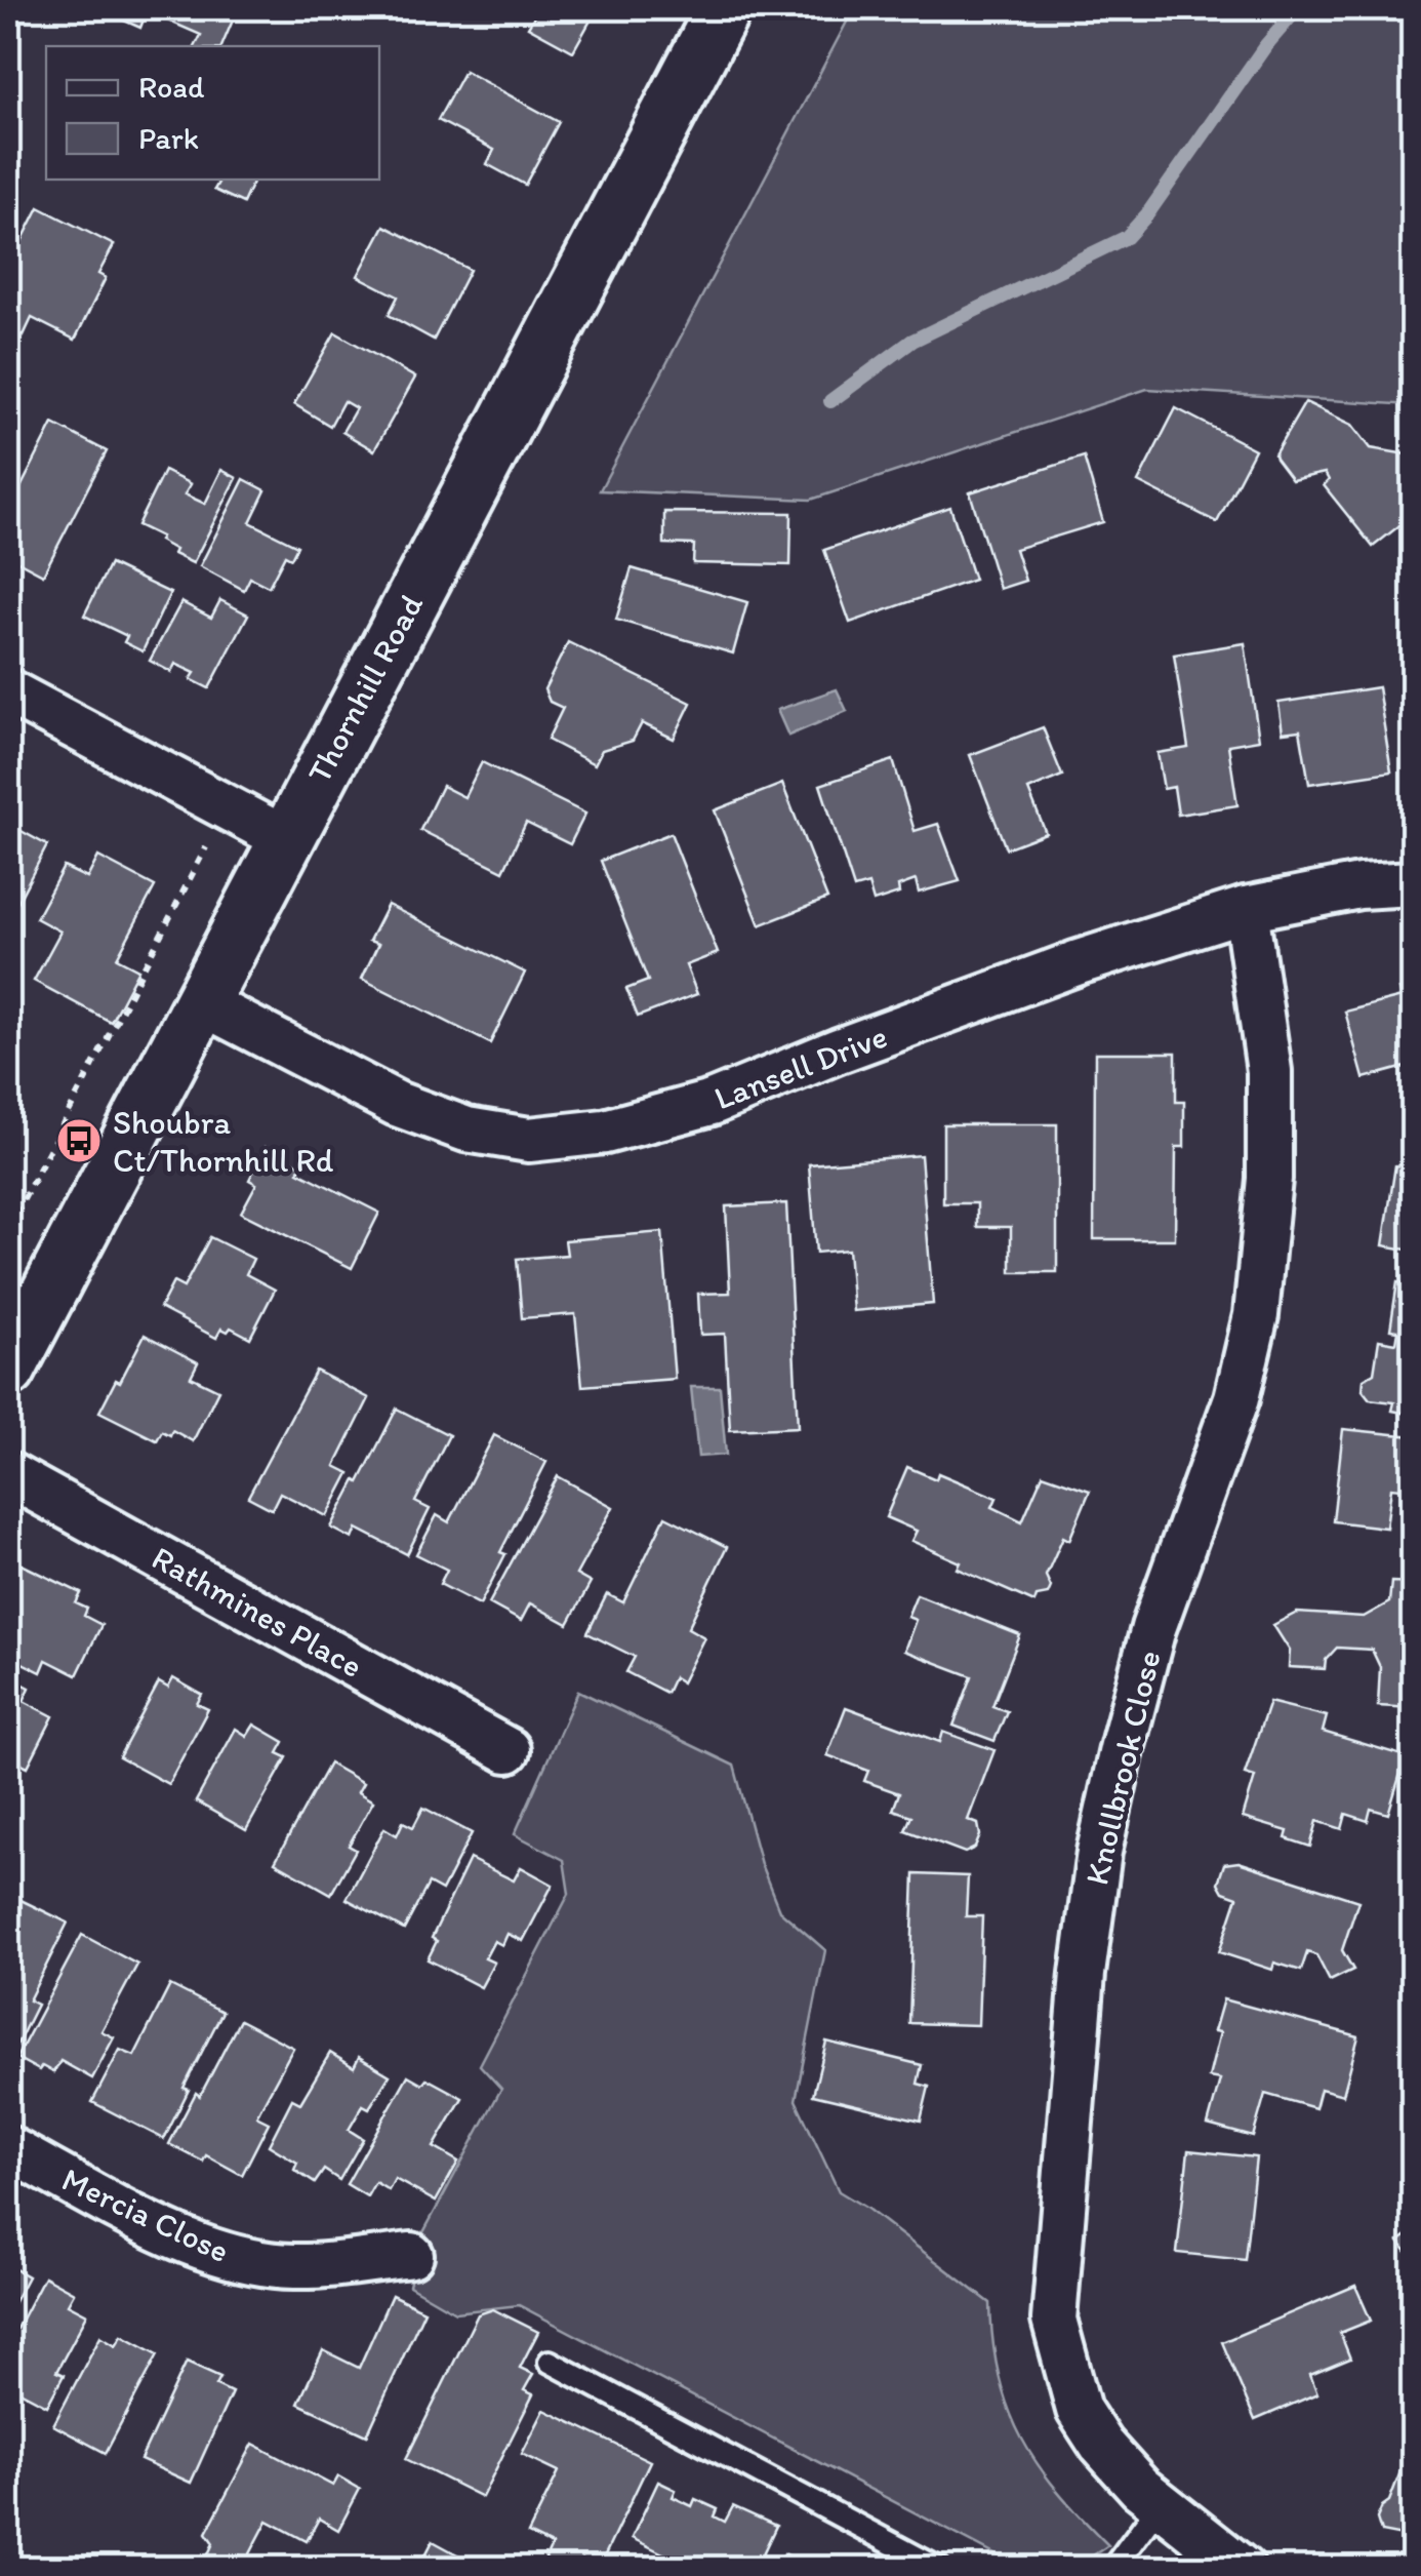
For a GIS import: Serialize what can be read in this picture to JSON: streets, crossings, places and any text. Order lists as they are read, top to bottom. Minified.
{"streets":{"street":["Thornhill Road","Lansell Drive","Rathmines Place","Knollbrook Close","Mercia Close"]},"crossings":[["Thornhill Road","Lansell Drive"],["Lansell Drive","Knollbrook Close"]],"places":{"bus stop":["Shoubra Ct/Thornhill Rd"]},"legend":["Road","Park"]}
